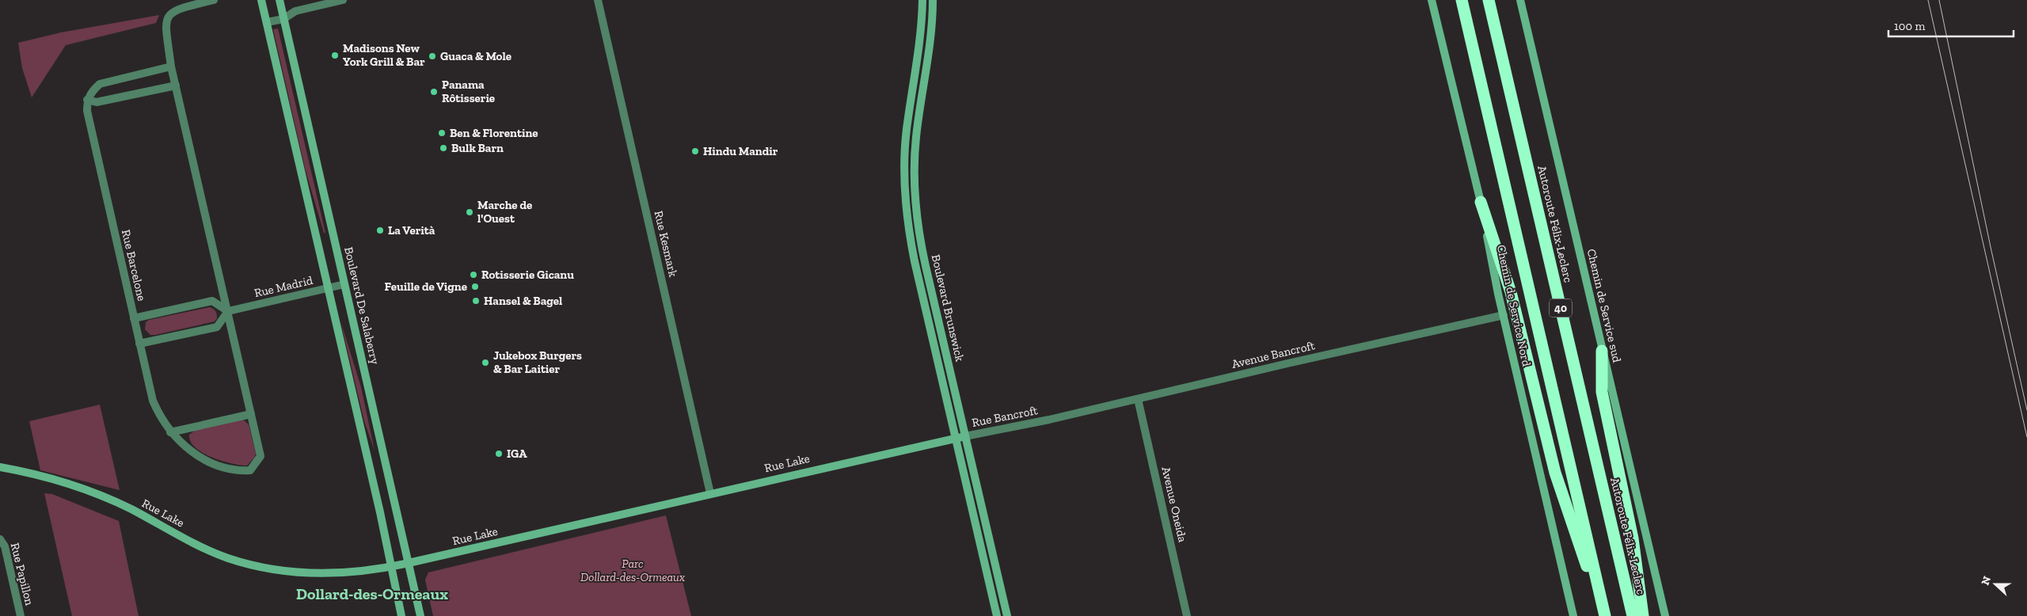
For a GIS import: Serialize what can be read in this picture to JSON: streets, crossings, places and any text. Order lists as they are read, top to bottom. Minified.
{"streets":{"highway":["Autoroute Félix-Leclerc","40"],"street":["Rue Kesmark","Rue Barcelone","Rue Madrid","Boulevard De Salaberry","Chemin de Service Nord","Chemin de Service sud","Boulevard Brunswick","Avenue Bancroft","Rue Bancroft","Rue Lake","Avenue Oneida","Rue Papillon"]},"crossings":[["Rue Kesmark","Rue Lake"],["Rue Barcelone","Rue Madrid"],["Rue Madrid","Boulevard De Salaberry"],["Boulevard De Salaberry","Rue Lake"],["Chemin de Service Nord","Avenue Bancroft"],["Boulevard Brunswick","Rue Bancroft"],["Boulevard Brunswick","Rue Lake"],["Avenue Bancroft","Rue Bancroft"],["Avenue Bancroft","Avenue Oneida"],["Rue Bancroft","Rue Lake"]],"districts":["Dollard-des-Ormeaux"],"parks":["Parc Dollard-des-Ormeaux"],"places":["Madisons New York Grill & Bar","Guaca & Mole","Panama Rôtisserie","Ben & Florentine","Bulk Barn","Hindu Mandir","Marche de l'Ouest","La Verità","Rotisserie Gicanu","Feuille de Vigne","Hansel & Bagel","Jukebox Burgers & Bar Laitier","IGA"],"scale_bar":"100 m","north":"left"}
